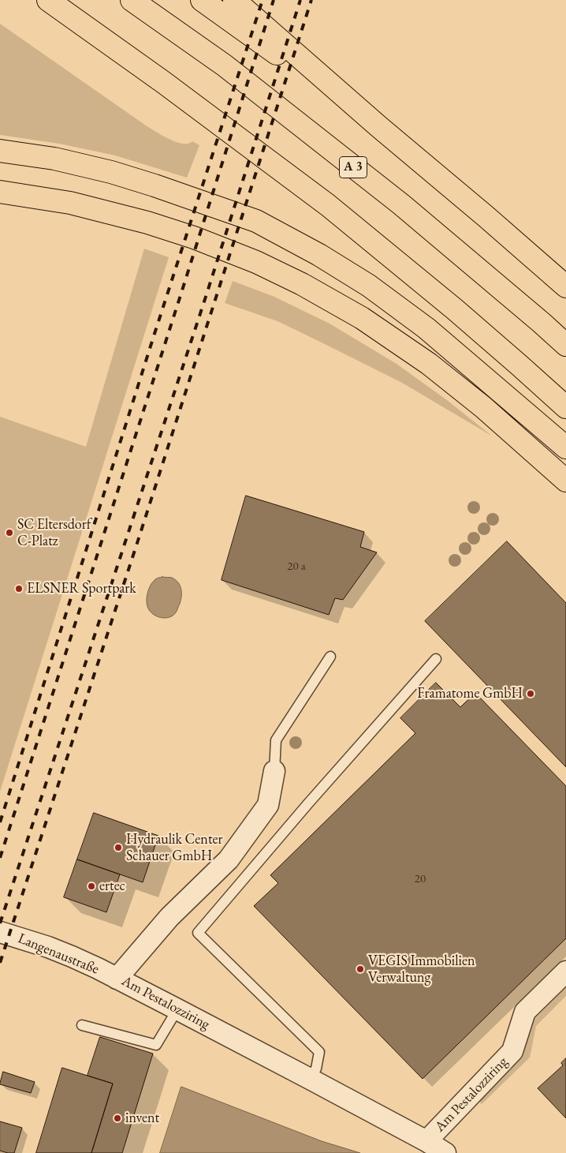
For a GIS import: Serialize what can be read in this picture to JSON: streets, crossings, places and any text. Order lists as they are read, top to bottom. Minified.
{"streets":{"highway":["A 3"],"street":["Langenaustraße","Am Pestalozziring"]},"crossings":[["Langenaustraße","Am Pestalozziring"]],"places":["SC Eltersdorf C-Platz","ELSNER Sportpark","Framatome GmbH","Hydraulik Center Schauer GmbH","ertec","VEGIS Immobilien Verwaltung","invent"],"house_numbers":["20 a","20"]}
